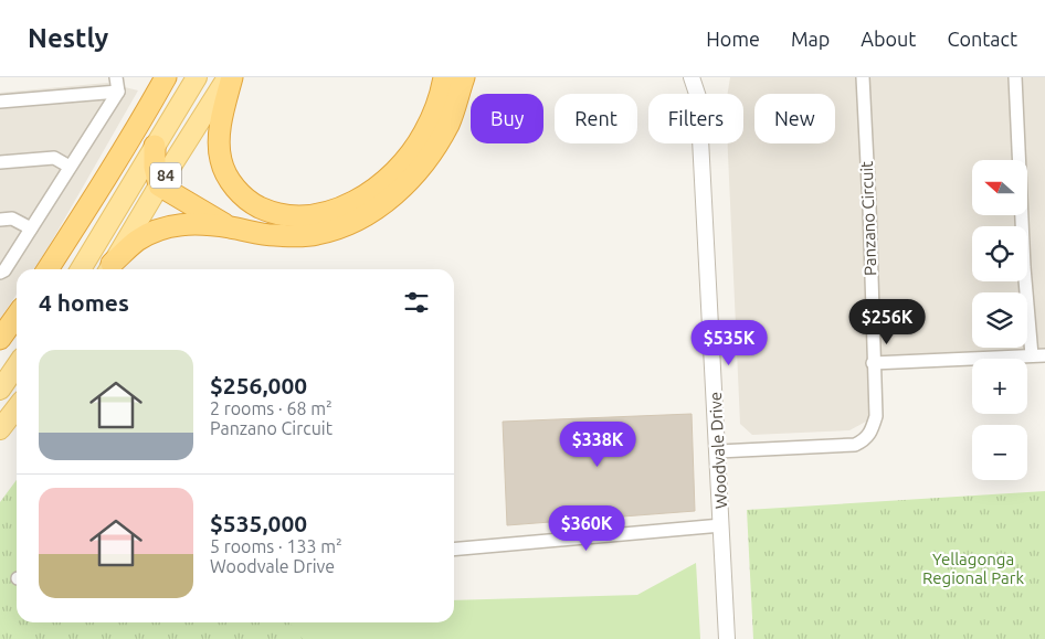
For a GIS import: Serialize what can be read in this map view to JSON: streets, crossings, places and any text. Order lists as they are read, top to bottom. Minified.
{"streets":{"main road":["84"],"street":["Panzano Circuit","Woodvale Drive"]},"crossings":[["Panzano Circuit","Woodvale Drive"]],"parks":["Yellagonga Regional Park"],"north":"left","page":{"header":"Nestly","nav":["Home","Map","About","Contact"],"chip":["Buy","Rent","Filters","New"],"map_buttons":["+","−"],"heading":"4 homes","price":["$256K","$535K","$338K","$360K"],"list":[{"name":"$256,000","note":"2 rooms · 68 m² · Panzano Circuit"},{"name":"$535,000","note":"5 rooms · 133 m² · Woodvale Drive"}]}}
